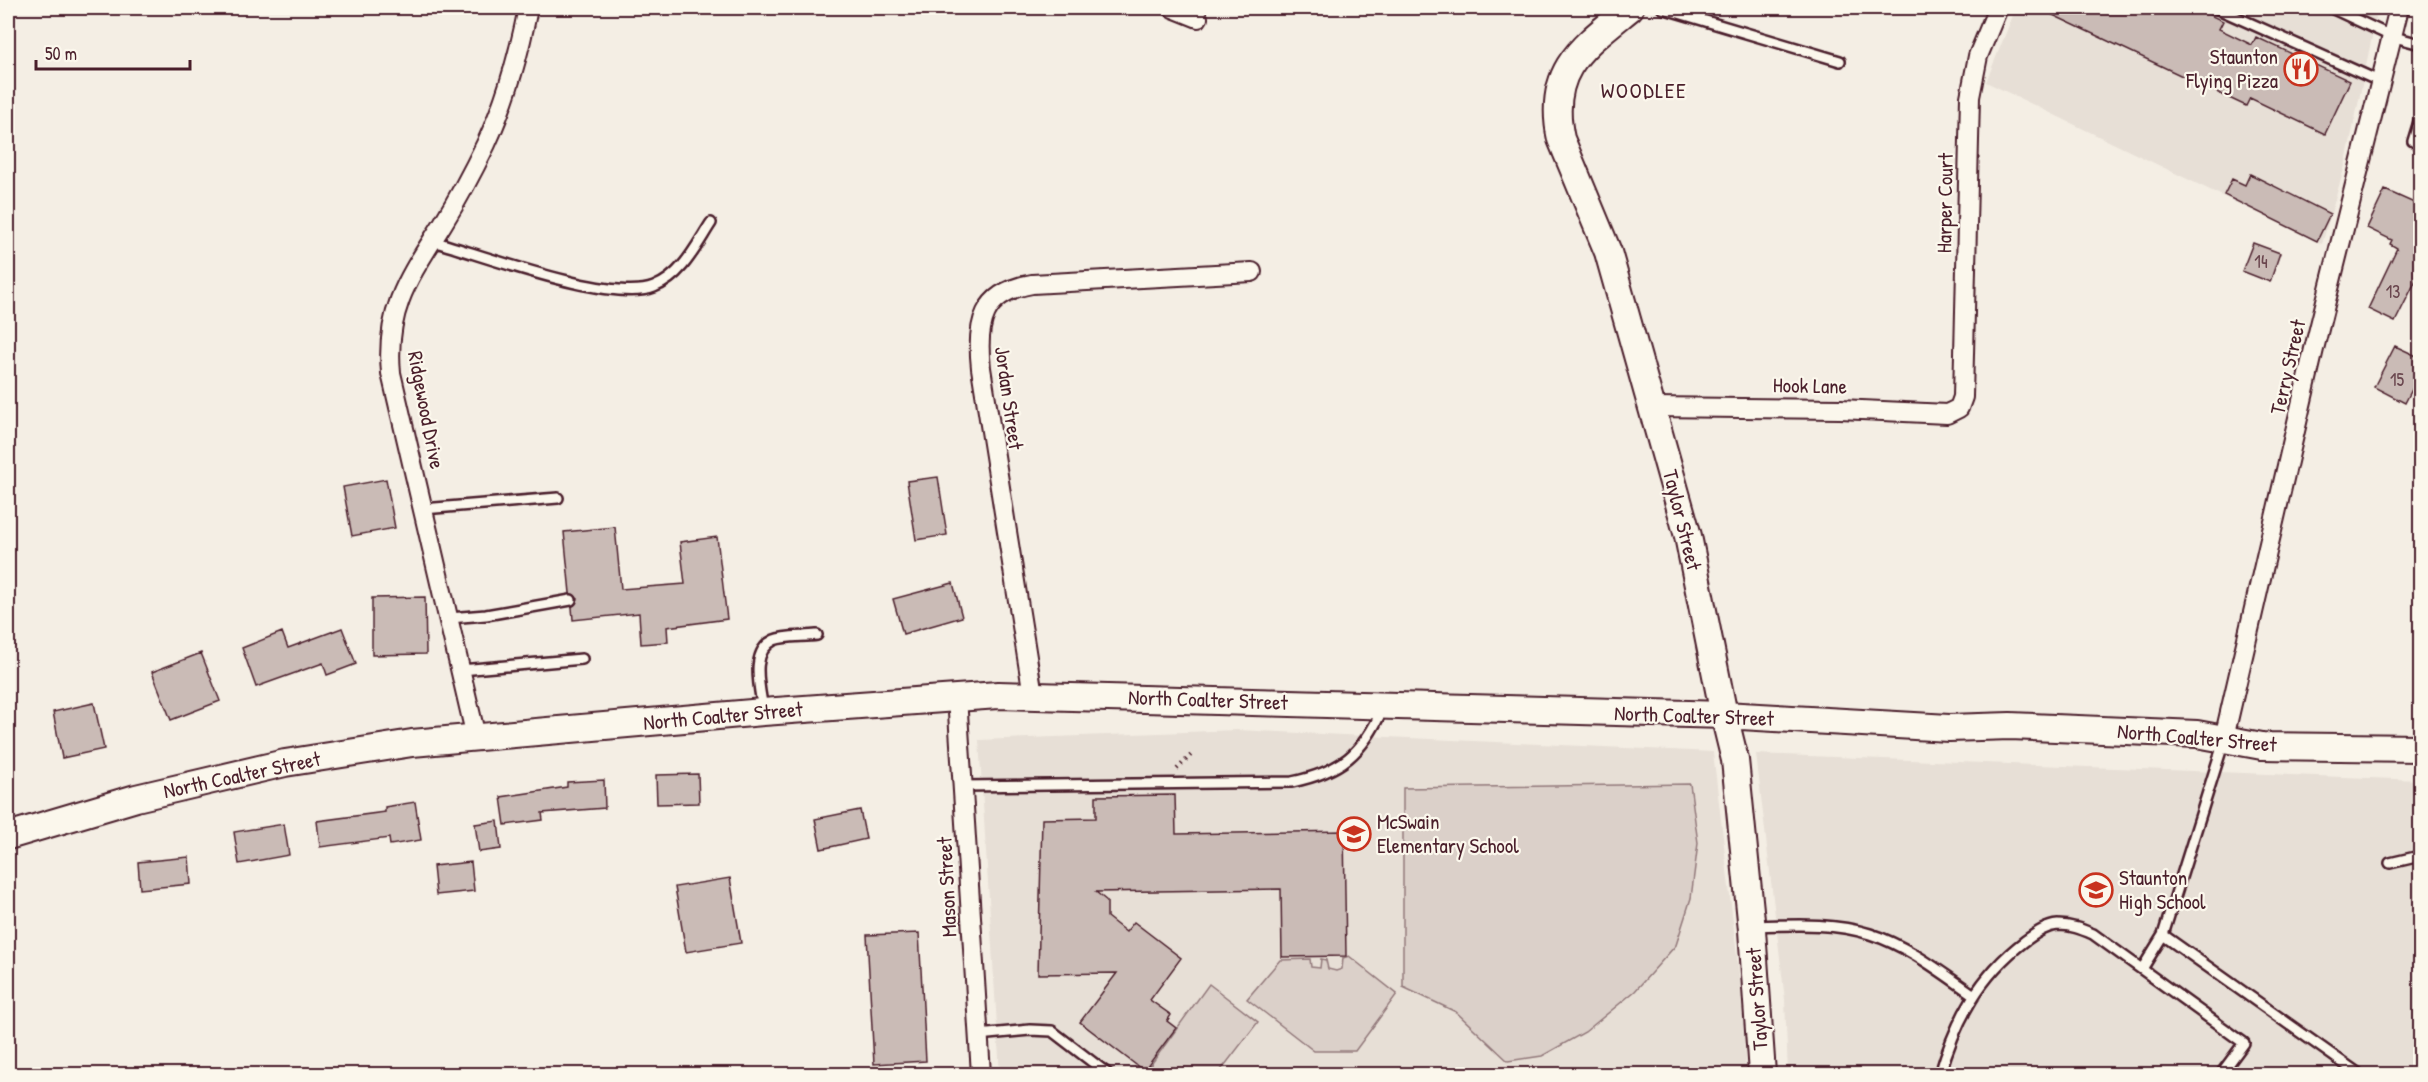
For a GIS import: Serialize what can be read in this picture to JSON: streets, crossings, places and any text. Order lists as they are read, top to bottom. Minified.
{"streets":{"street":["Harper Court","Terry Street","Hook Lane","Jordan Street","Ridgewood Drive","Taylor Street","North Coalter Street","Mason Street"]},"crossings":[["Harper Court","Hook Lane"],["Terry Street","North Coalter Street"],["Hook Lane","Taylor Street"],["Jordan Street","North Coalter Street"],["Ridgewood Drive","North Coalter Street"],["Taylor Street","North Coalter Street"],["North Coalter Street","Mason Street"]],"districts":["WOODLEE"],"places":{"restaurant":["Staunton Flying Pizza"],"school or university":["McSwain Elementary School","Staunton High School"]},"house_numbers":["14","13","15"],"scale_bar":"50 m"}
